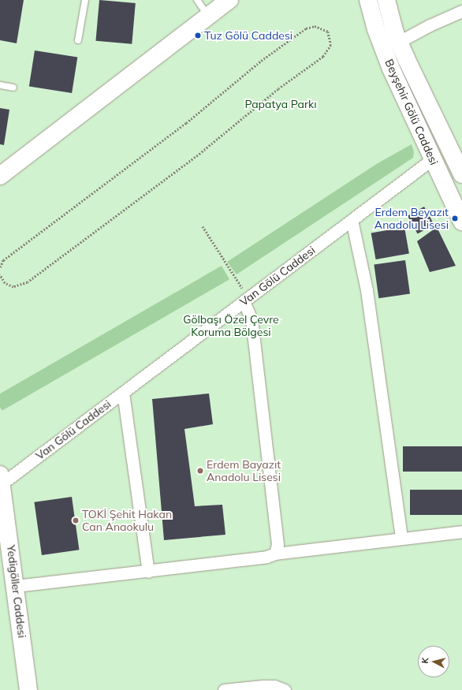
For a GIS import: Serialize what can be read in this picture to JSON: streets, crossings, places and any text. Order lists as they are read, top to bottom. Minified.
{"streets":{"street":["Beyşehir Gölü Caddesi","Van Gölü Caddesi","Yedigöller Caddesi"]},"crossings":[["Beyşehir Gölü Caddesi","Van Gölü Caddesi"],["Van Gölü Caddesi","Yedigöller Caddesi"]],"parks":["Papatya Parkı","Gölbaşı Özel Çevre Koruma Bölgesi"],"places":["Tuz Gölü Caddesi","Erdem Beyazıt Anadolu Lisesi","Erdem Bayazıt Anadolu Lisesi","TOKİ Şehit Hakan Can Anaokulu"],"north":"left"}
